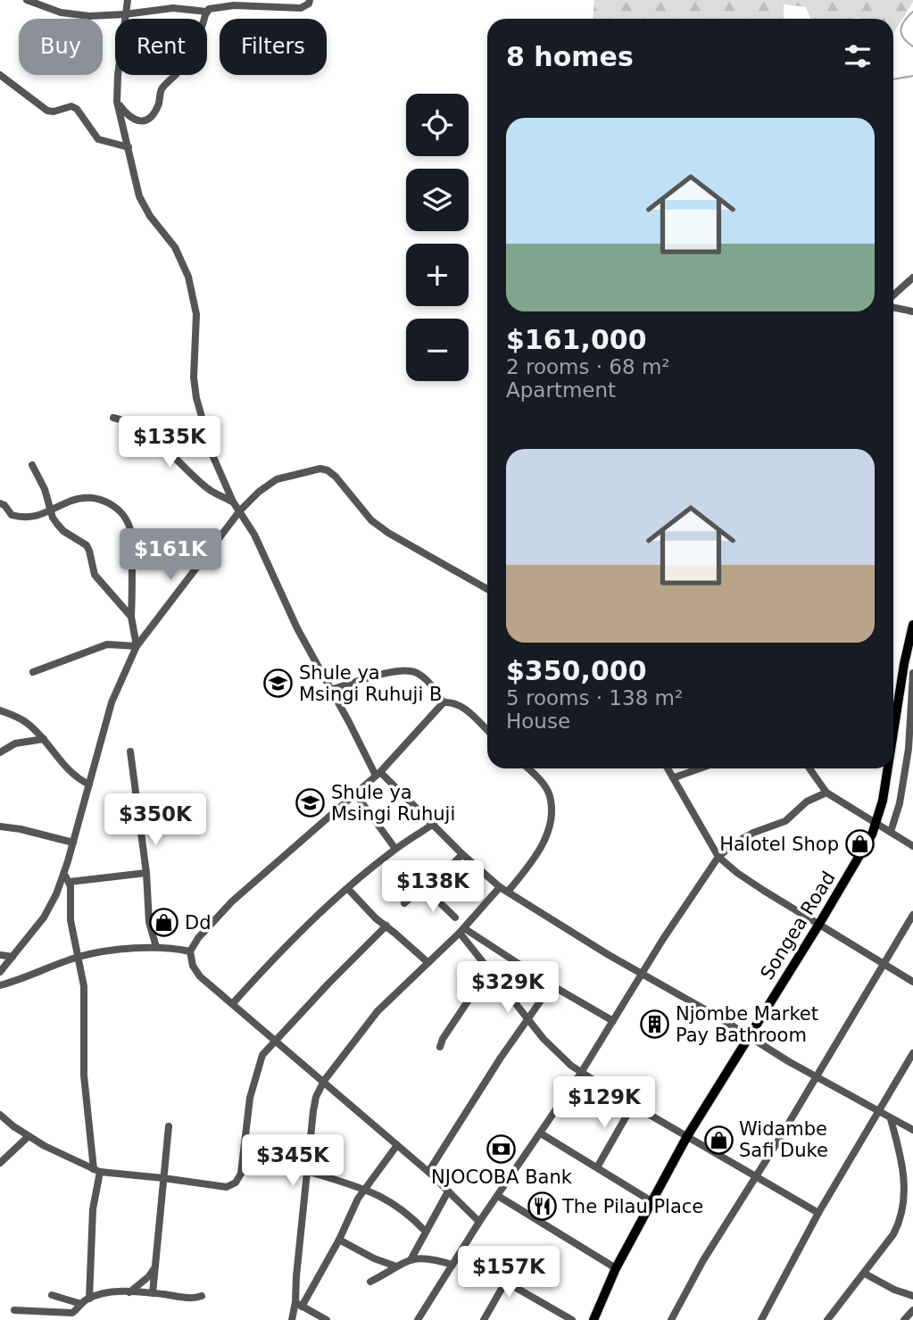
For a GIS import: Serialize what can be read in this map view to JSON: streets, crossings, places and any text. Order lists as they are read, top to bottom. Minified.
{"streets":{"highway":["Songea Road"]},"places":{"school or university":["Shule ya Msingi Ruhuji B","Shule ya Msingi Ruhuji"],"shop":["Halotel Shop","Dd","Widambe Safi Duke"],"building":["Njombe Market Pay Bathroom"],"bank":["NJOCOBA Bank"],"restaurant":["The Pilau Place"]},"page":{"chip":["Buy","Rent","Filters"],"heading":"8 homes","map_buttons":["+","−"],"list":[{"name":"$161,000","note":"2 rooms · 68 m² · Apartment"},{"name":"$350,000","note":"5 rooms · 138 m² · House"}],"price":["$135K","$161K","$350K","$138K","$329K","$129K","$345K","$157K"]}}
